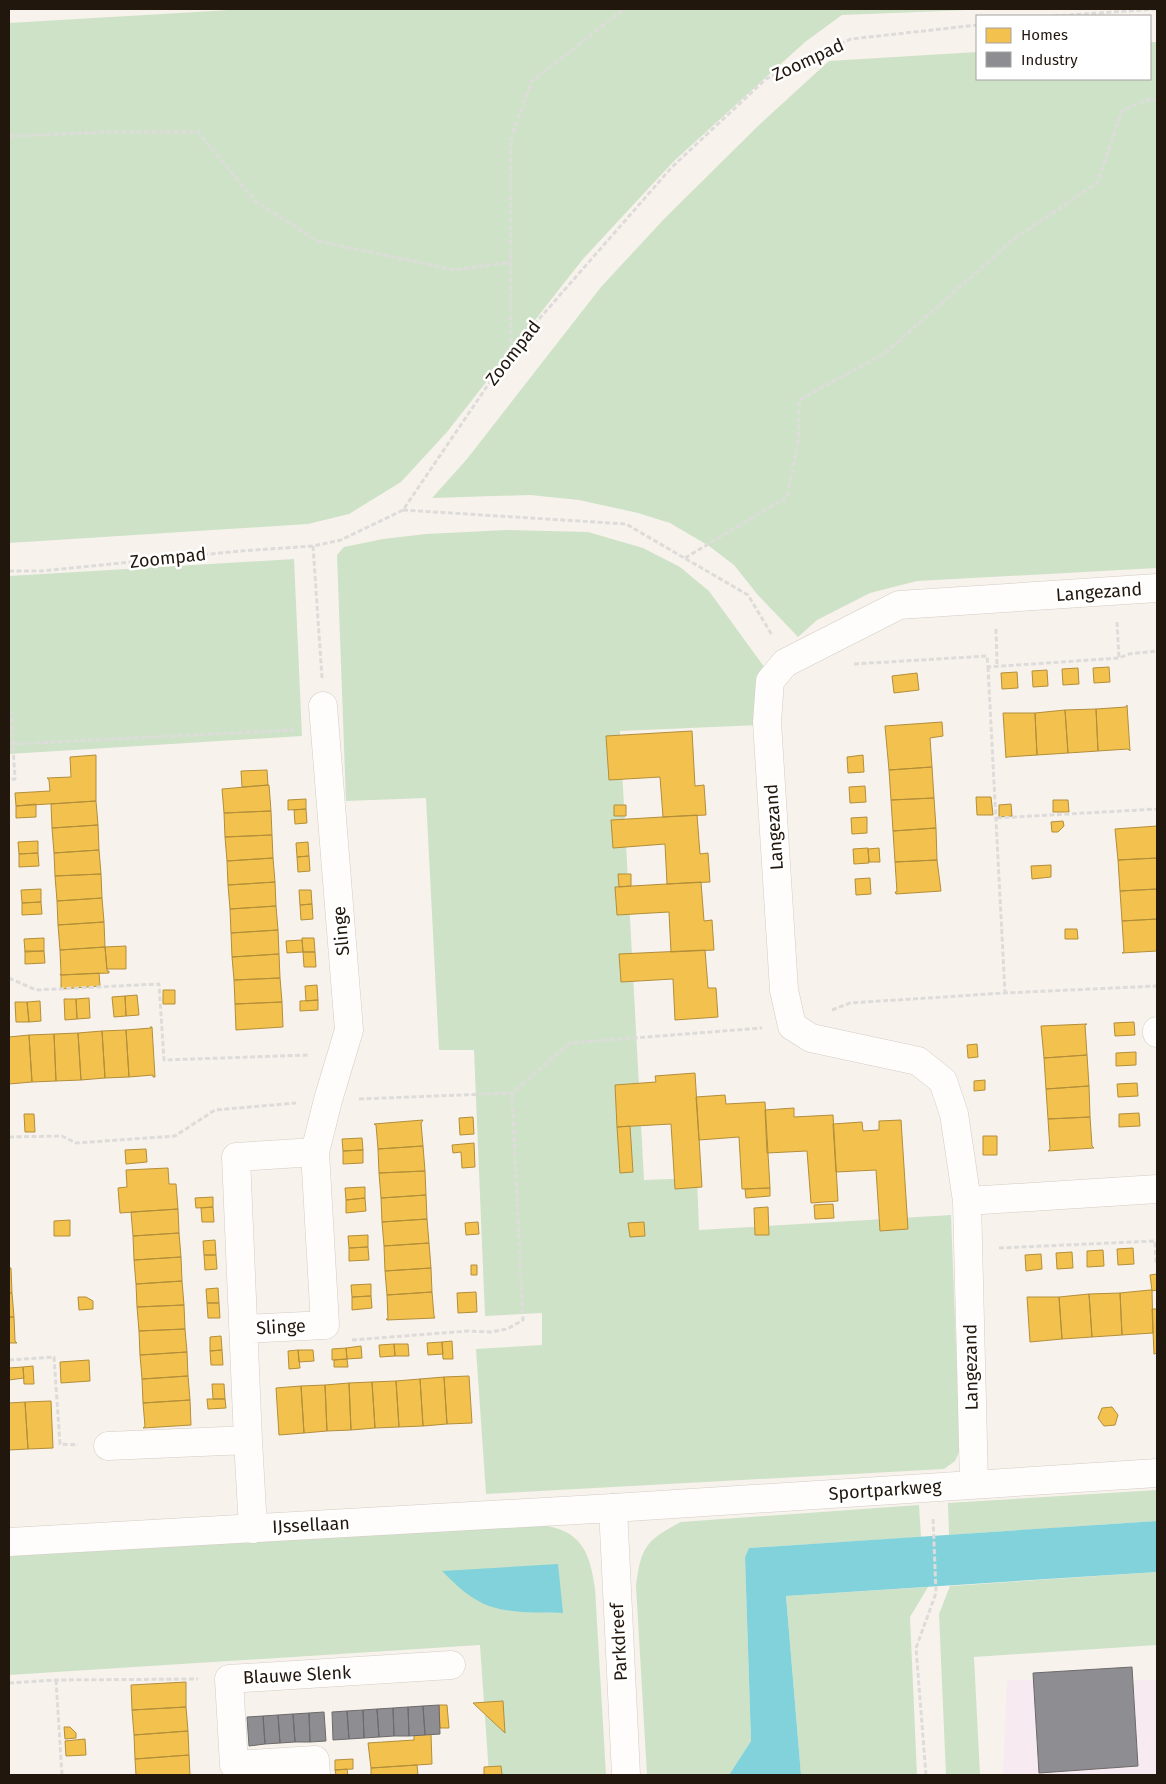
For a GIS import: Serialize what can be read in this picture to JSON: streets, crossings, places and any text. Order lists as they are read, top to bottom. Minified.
{"streets":{"street":["Langezand","Slinge","Sportparkweg","IJssellaan","Parkdreef","Blauwe Slenk"],"path":["Zoompad"]},"crossings":[["Langezand","Sportparkweg"],["Slinge","IJssellaan"],["Sportparkweg","IJssellaan"],["Sportparkweg","Parkdreef"],["IJssellaan","Parkdreef"]],"legend":["Homes","Industry"]}
